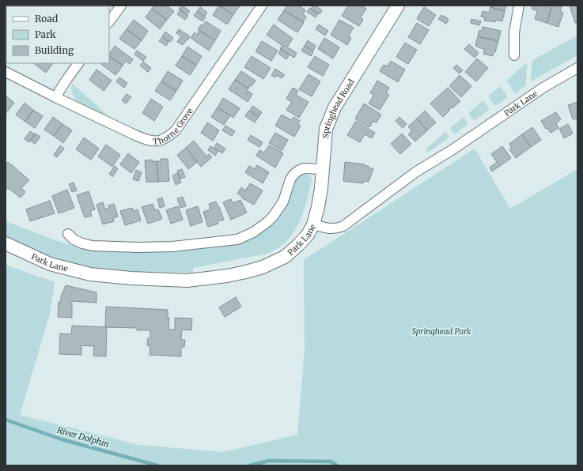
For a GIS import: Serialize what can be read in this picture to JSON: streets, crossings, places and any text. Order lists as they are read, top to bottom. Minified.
{"streets":{"street":["Park Lane","Springhead Road","Thorne Grove"]},"crossings":[["Park Lane","Springhead Road"]],"water":["River Dolphin"],"parks":["Springhead Park"],"legend":["Road","Park","Building"]}
